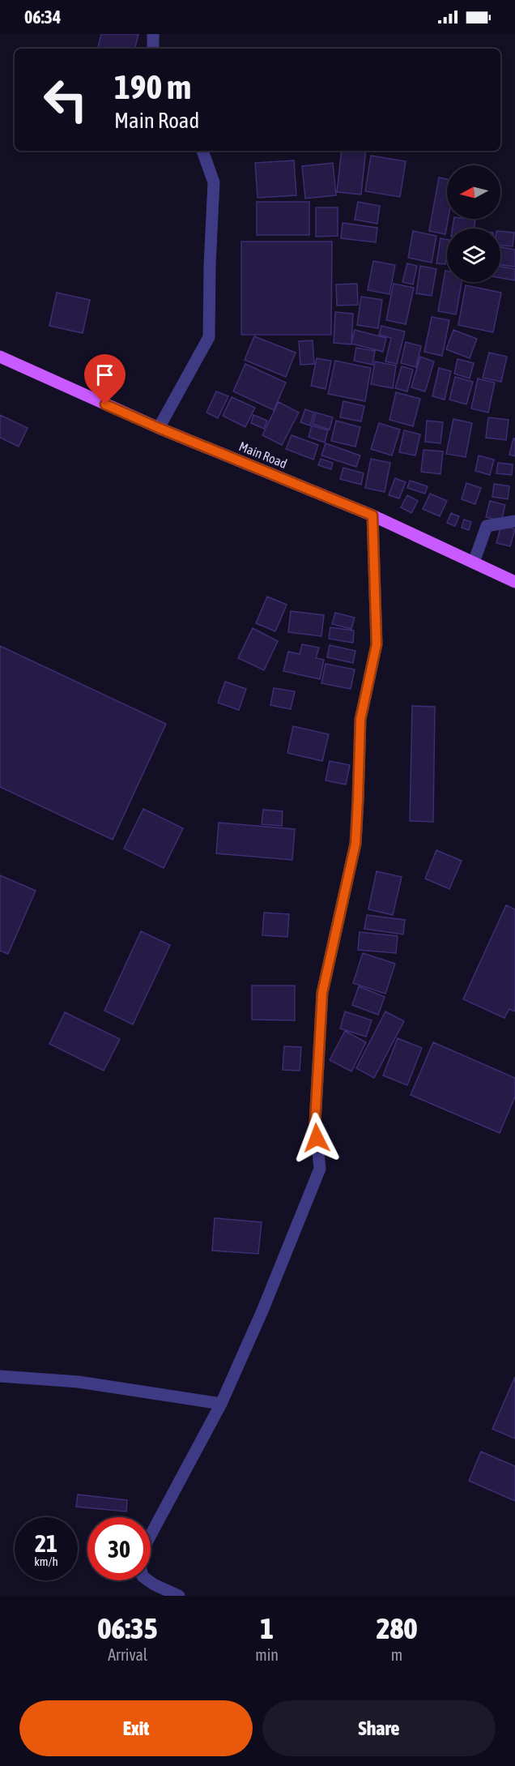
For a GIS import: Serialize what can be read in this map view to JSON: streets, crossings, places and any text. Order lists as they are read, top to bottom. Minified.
{"streets":{"main road":["Main Road"]},"north":"left","page":{"status":"06:34","turn":["190 m","Main Road"],"speed":"21 km/h","limit":"30","eta":["06:35","Arrival","1","min","280","m"],"buttons":["Exit","Share"]}}
